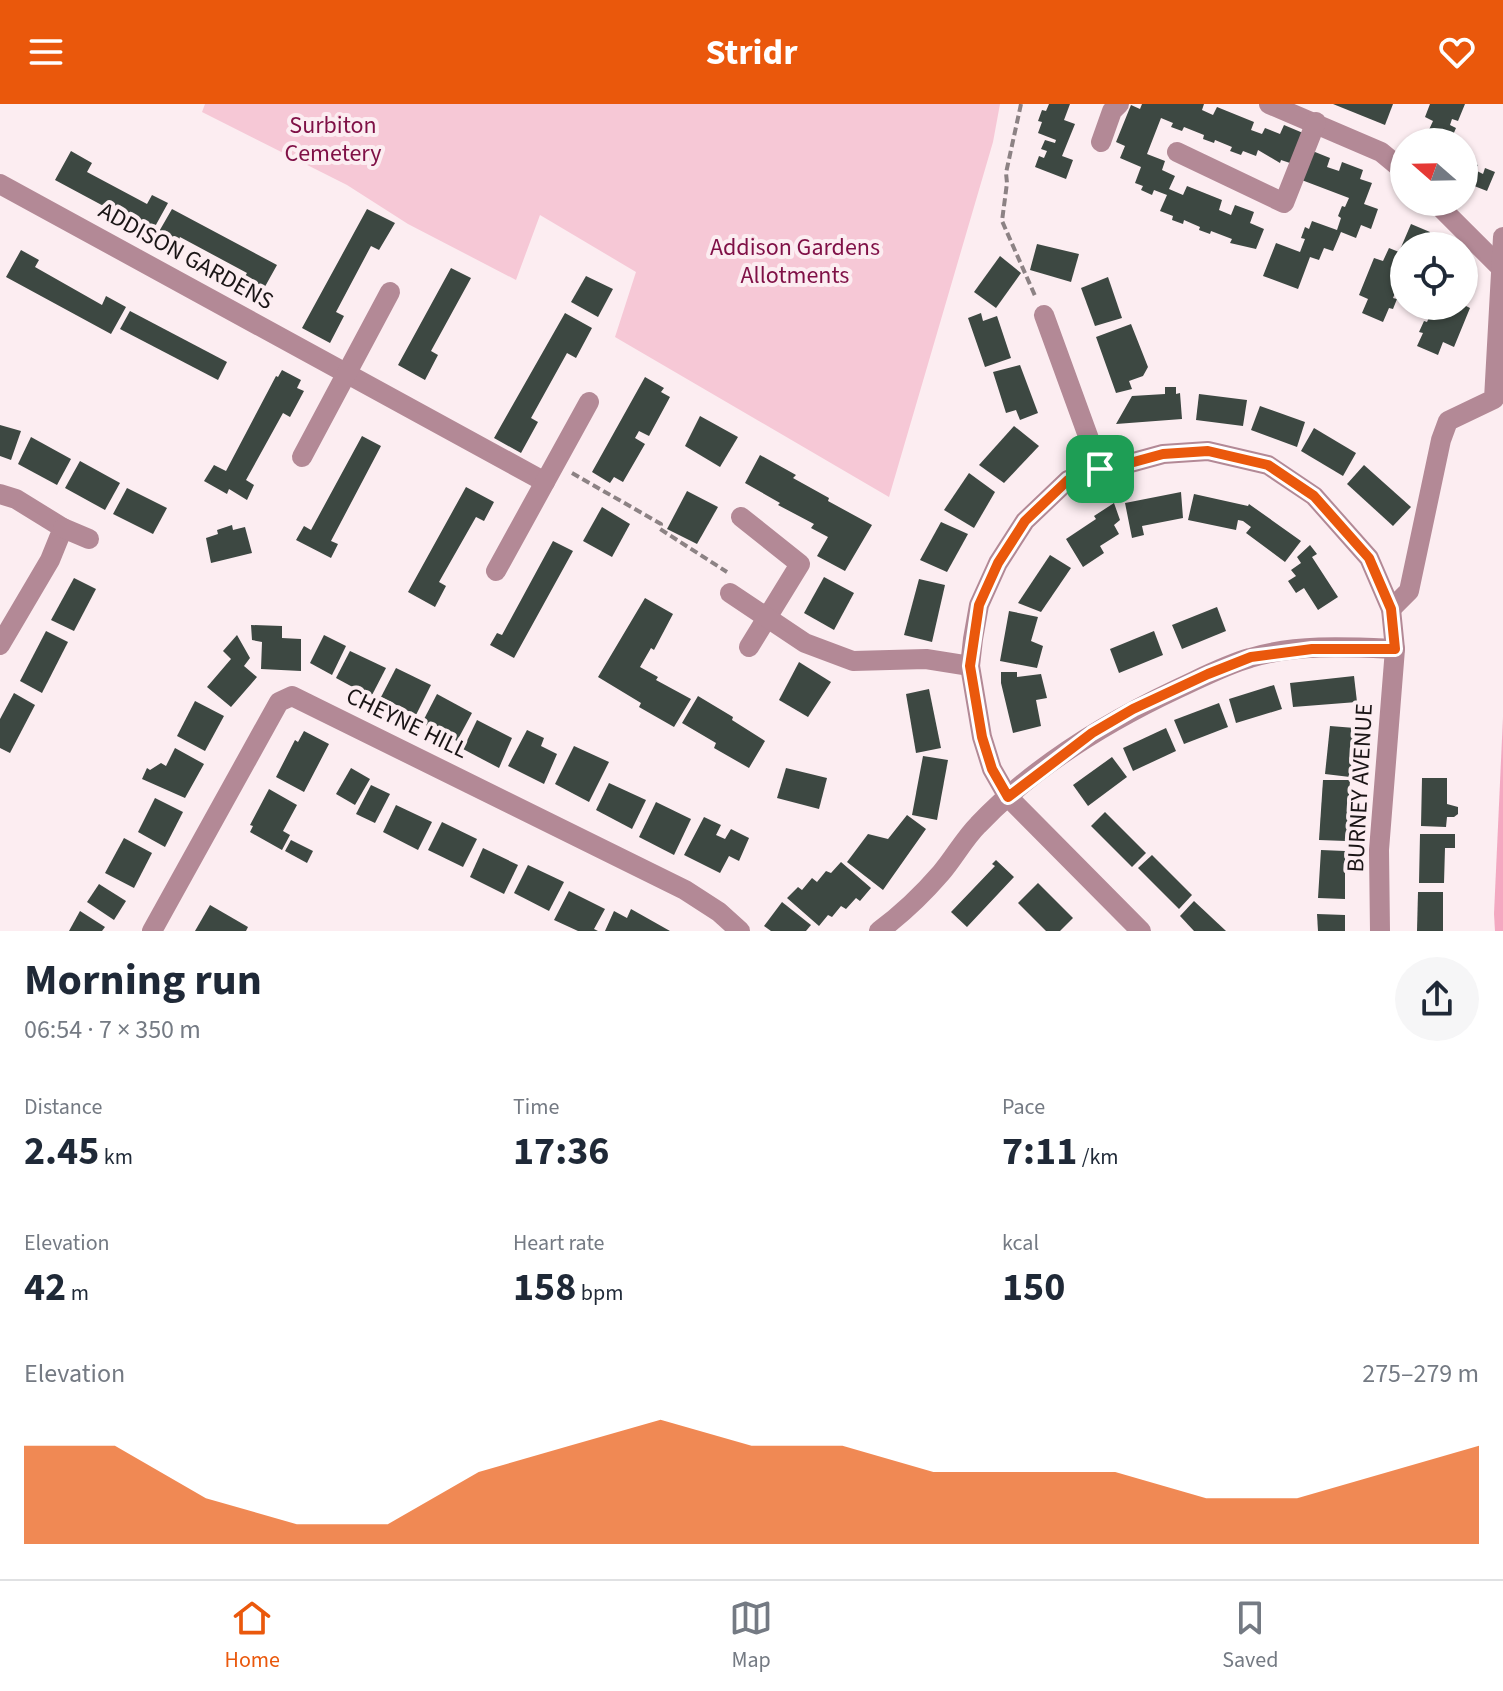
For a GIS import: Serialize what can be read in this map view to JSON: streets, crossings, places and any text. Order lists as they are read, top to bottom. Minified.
{"streets":{"street":["ADDISON GARDENS","CHEYNE HILL","BURNEY AVENUE"]},"parks":["Surbiton Cemetery","Addison Gardens Allotments"],"north":"left","page":{"header":"Stridr","heading":["Morning run","06:54 · 7 × 350 m"],"stats":[["Distance","2.45 km"],["Time","17:36"],["Pace","7:11 /km"],["Elevation","42 m"],["Heart rate","158 bpm"],["kcal","150"]],"chart":["Elevation","275–279 m"],"tabs":["Home","Map","Saved"]}}
